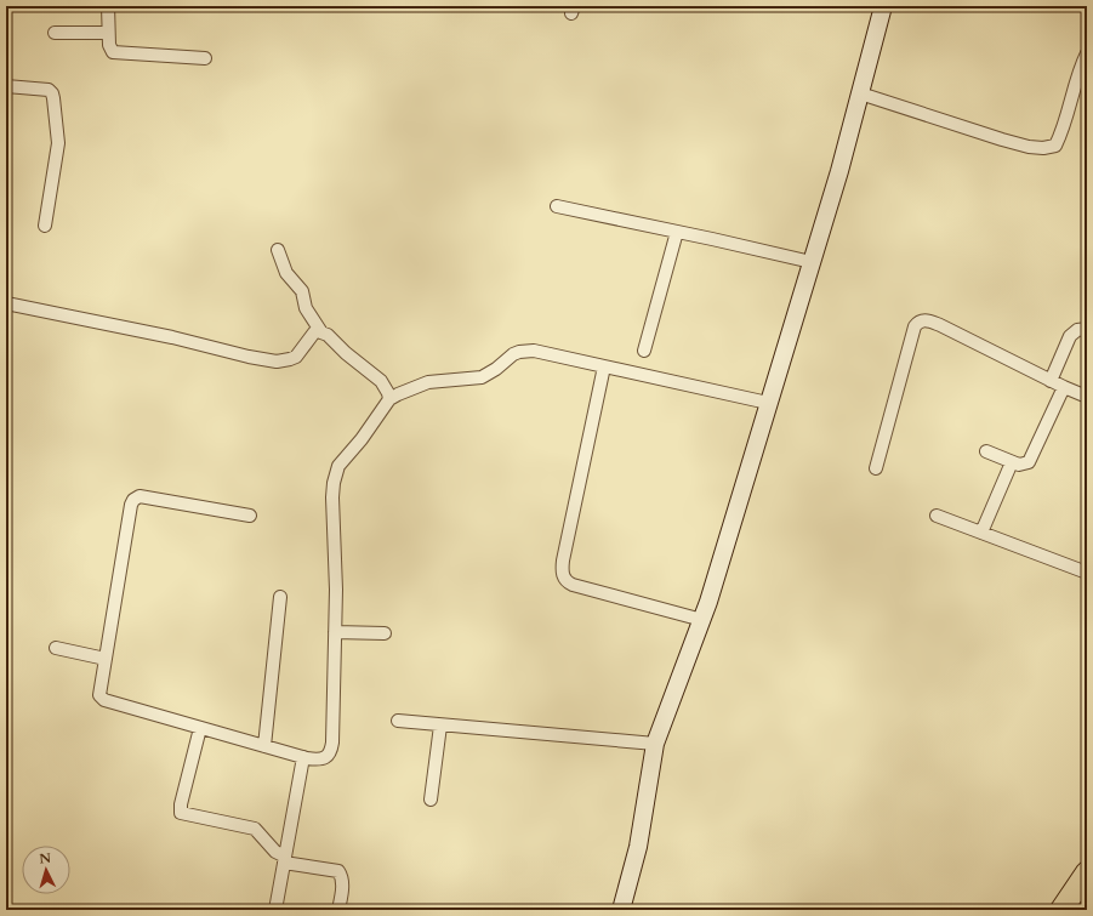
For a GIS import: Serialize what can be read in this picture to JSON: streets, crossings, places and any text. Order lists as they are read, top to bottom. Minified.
{"north":"top"}
